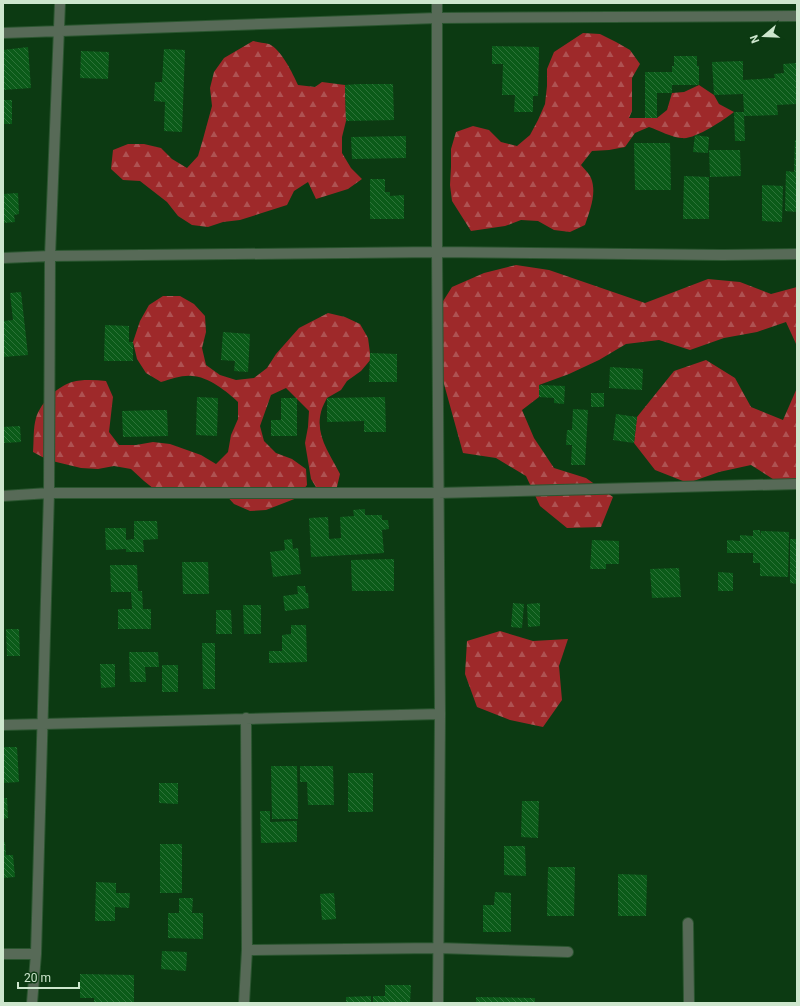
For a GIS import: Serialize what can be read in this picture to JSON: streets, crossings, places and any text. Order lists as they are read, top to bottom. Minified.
{"scale_bar":"20 m","north":"left"}
